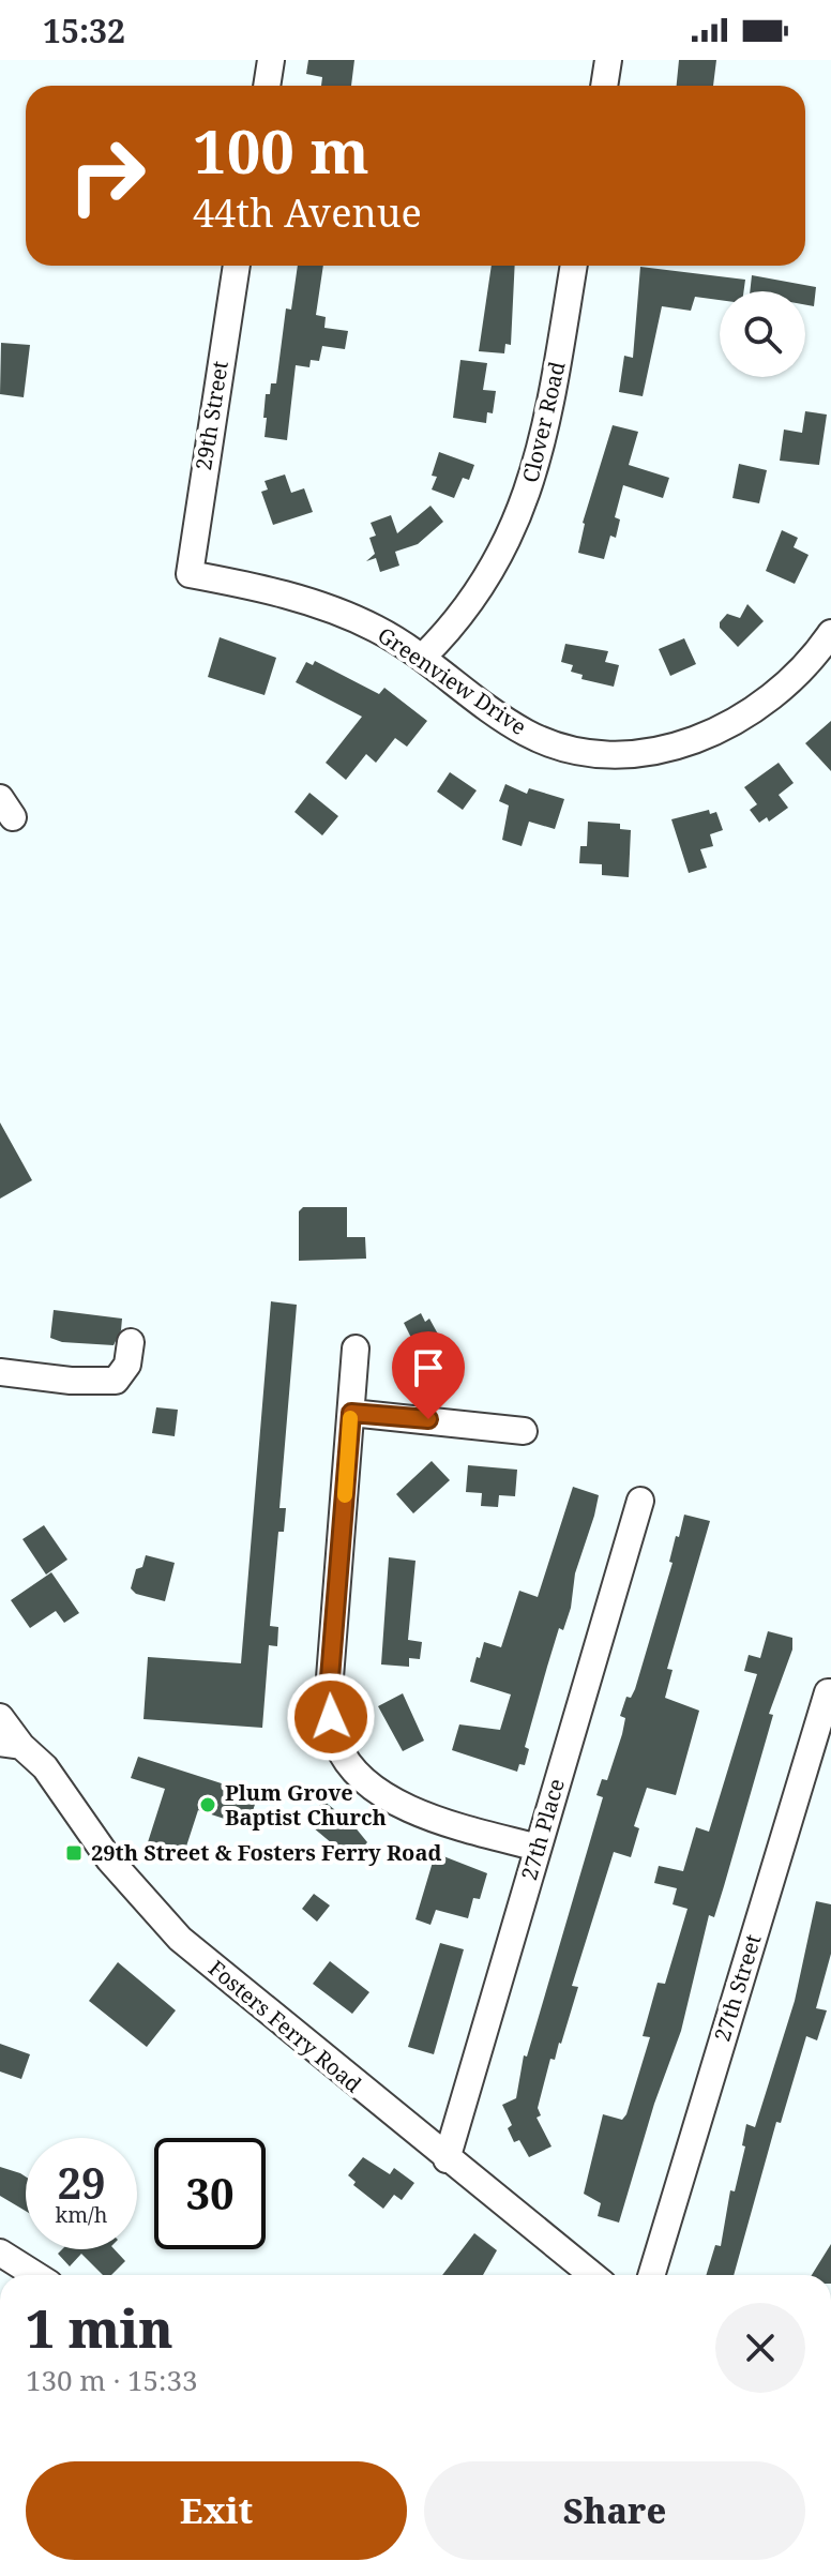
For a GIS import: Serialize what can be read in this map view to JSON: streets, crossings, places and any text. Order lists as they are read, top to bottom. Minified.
{"streets":{"street":["29th Street","Clover Road","Greenview Drive","27th Place","27th Street","Fosters Ferry Road"]},"crossings":[["29th Street","Greenview Drive"],["Clover Road","Greenview Drive"],["27th Place","Fosters Ferry Road"]],"places":{"other":["Plum Grove Baptist Church"],"transit":["29th Street & Fosters Ferry Road"]},"page":{"status":"15:32","turn":["100 m","44th Avenue"],"speed":"29 km/h","limit":"30","heading":["1 min","130 m · 15:33"],"buttons":["Exit","Share"]}}
